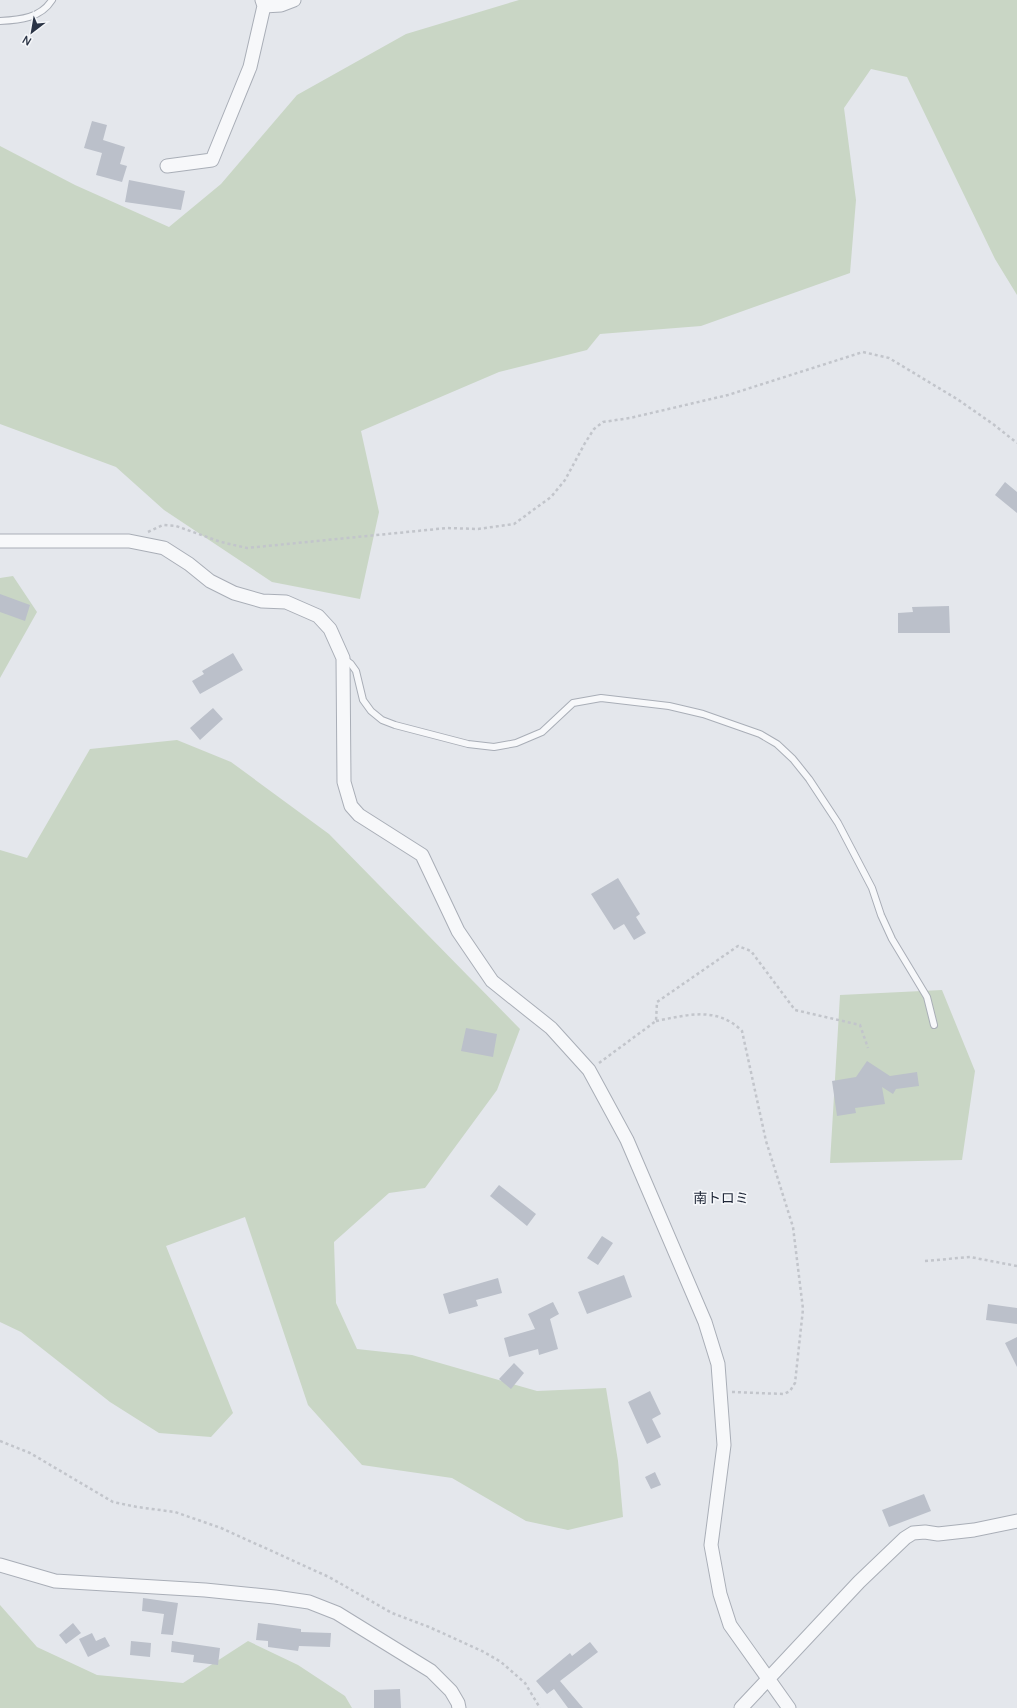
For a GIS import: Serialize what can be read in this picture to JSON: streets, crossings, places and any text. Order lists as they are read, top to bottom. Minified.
{"districts":["南トロミ"],"north":"bottom left"}
